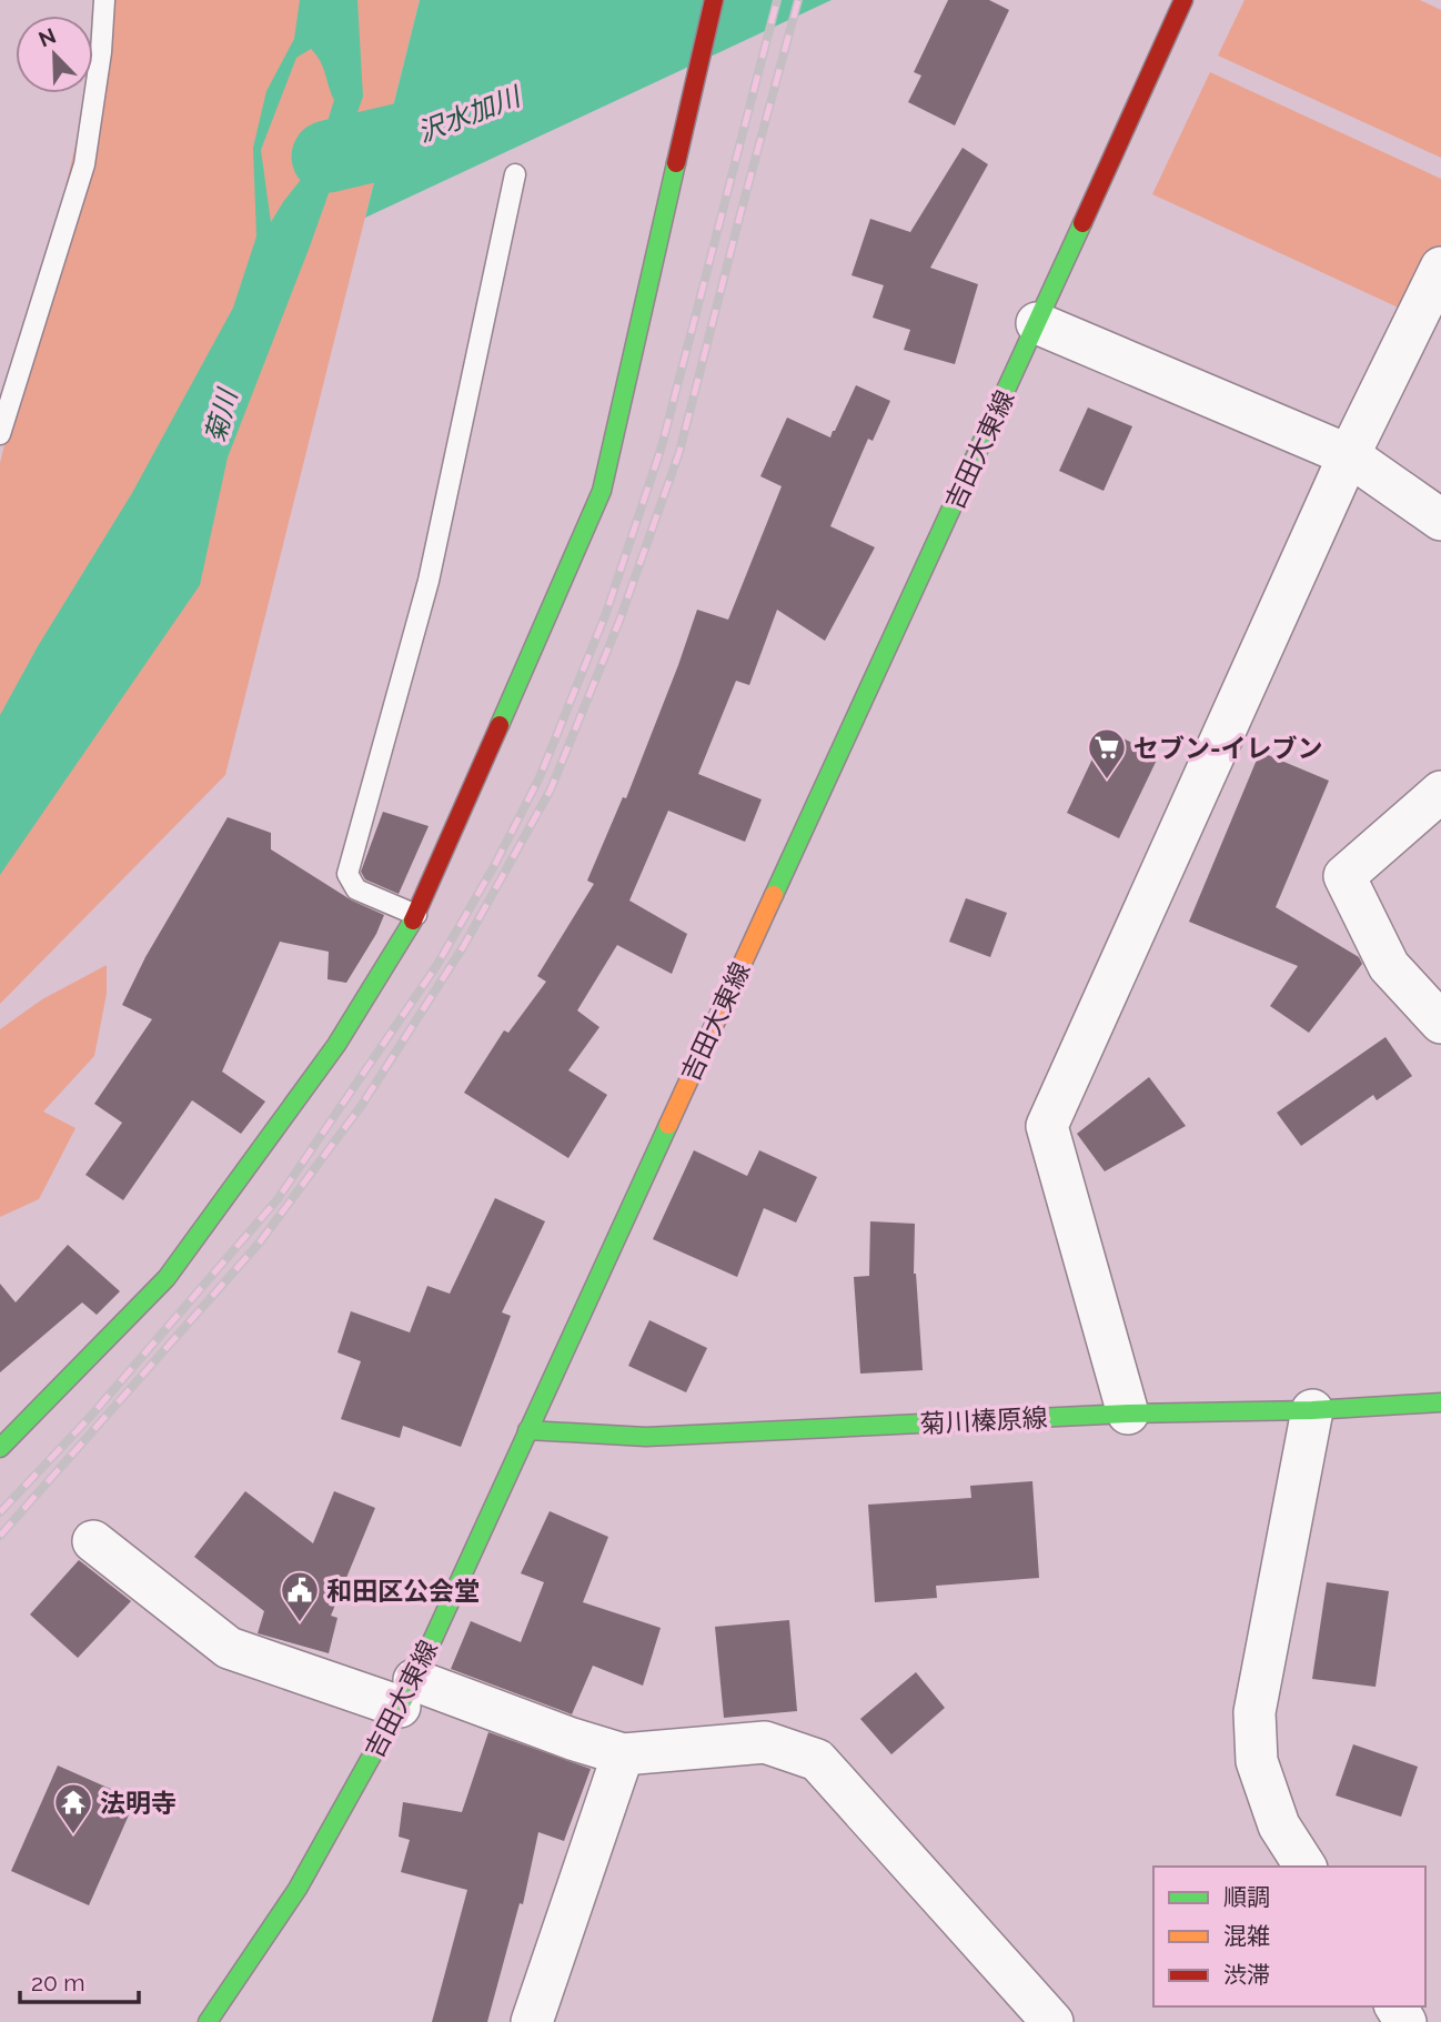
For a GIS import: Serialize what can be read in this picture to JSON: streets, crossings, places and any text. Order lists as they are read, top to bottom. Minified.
{"streets":{"main road":["吉田大東線","菊川榛原線"]},"crossings":[["吉田大東線","菊川榛原線"]],"water":["沢水加川","菊川"],"places":{"supermarket":["セブン-イレブン"],"public building":["和田区公会堂"],"temple":["法明寺"]},"legend":["順調","混雑","渋滞"],"scale_bar":"20 m","north":"top left"}
